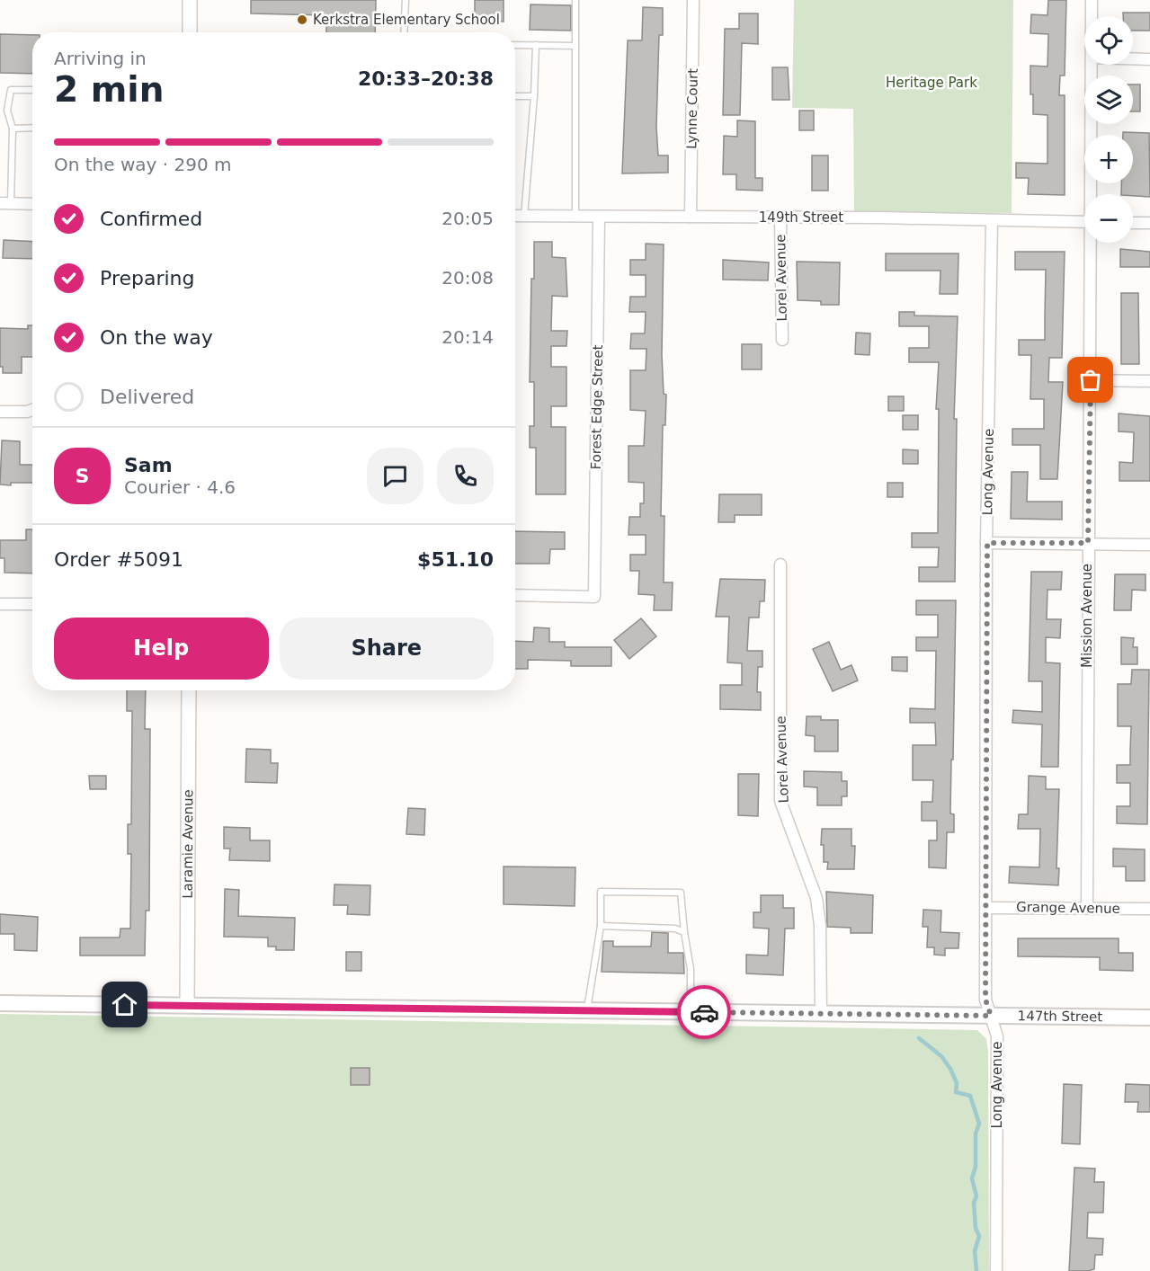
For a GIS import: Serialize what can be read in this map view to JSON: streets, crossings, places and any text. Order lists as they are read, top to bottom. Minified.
{"streets":{"main road":["147th Street"],"street":["Lynne Court","149th Street","Lorel Avenue","Forest Edge Street","Long Avenue","Mission Avenue","Laramie Avenue","Grange Avenue"]},"crossings":[["Lynne Court","149th Street"],["149th Street","Lorel Avenue"],["149th Street","Forest Edge Street"],["149th Street","Long Avenue"],["Lorel Avenue","147th Street"],["Long Avenue","Grange Avenue"],["Long Avenue","147th Street"],["Mission Avenue","Grange Avenue"],["Laramie Avenue","147th Street"]],"parks":["Heritage Park"],"places":["Kerkstra Elementary School"],"page":{"map_buttons":["+","−"],"heading":["2 min","Arriving in","20:33–20:38"],"panel":["Sam","Courier · 4.6","Order #5091","$51.10"],"bar":"On the way · 290 m","list":[["Confirmed","20:05"],["Preparing","20:08"],["On the way","20:14"],"Delivered"],"round":"S","buttons":["Help","Share"]}}
